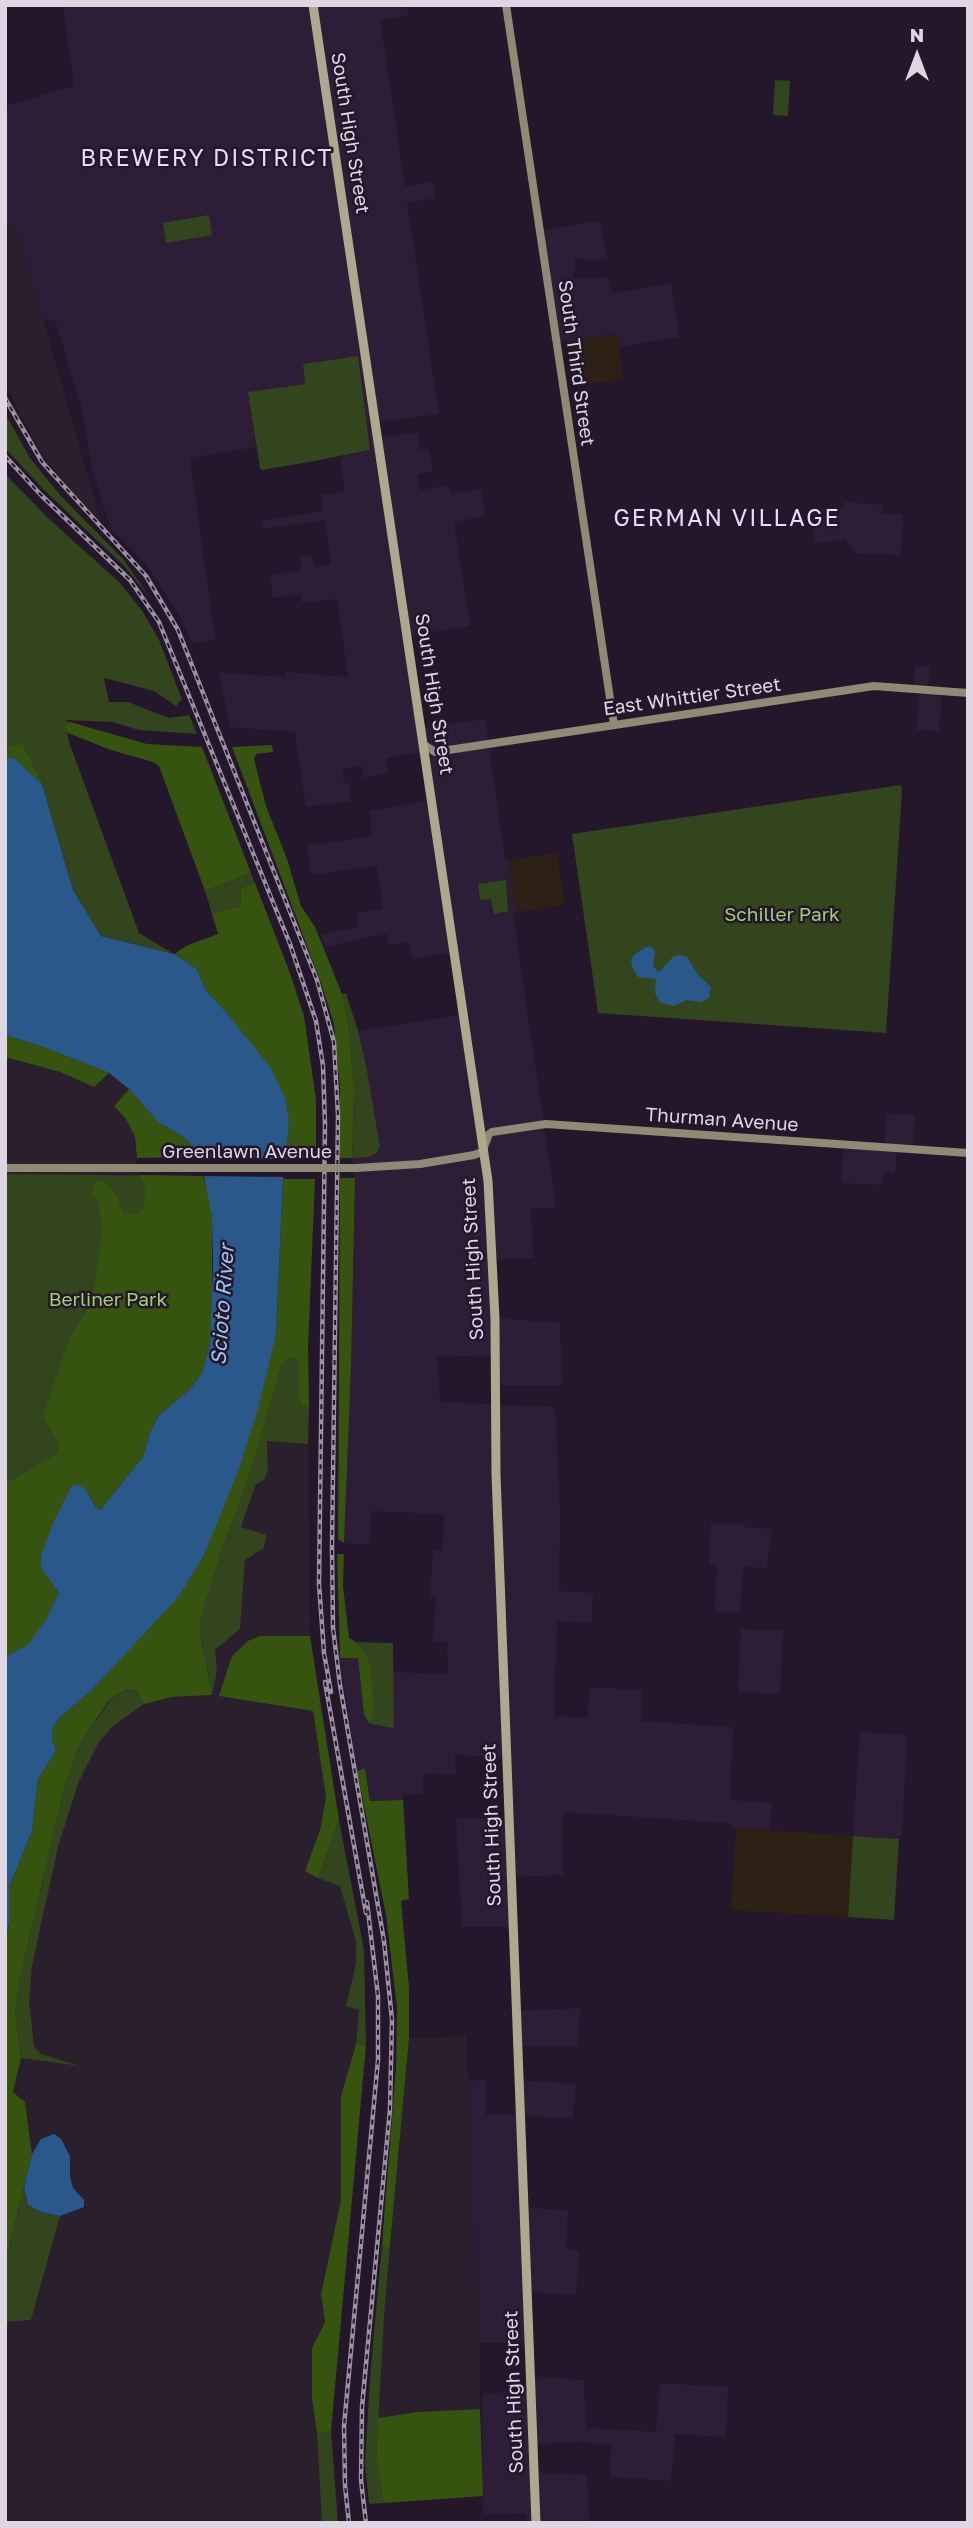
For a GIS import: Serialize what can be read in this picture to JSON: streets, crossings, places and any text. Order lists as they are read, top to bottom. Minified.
{"streets":{"main road":["South High Street"],"street":["South Third Street","East Whittier Street","Thurman Avenue","Greenlawn Avenue"]},"crossings":[["South High Street","East Whittier Street"],["South High Street","Thurman Avenue"],["South High Street","Greenlawn Avenue"],["South Third Street","East Whittier Street"],["Thurman Avenue","Greenlawn Avenue"]],"districts":["BREWERY DISTRICT","GERMAN VILLAGE"],"water":["Scioto River"],"parks":["Schiller Park","Berliner Park"],"north":"top"}
